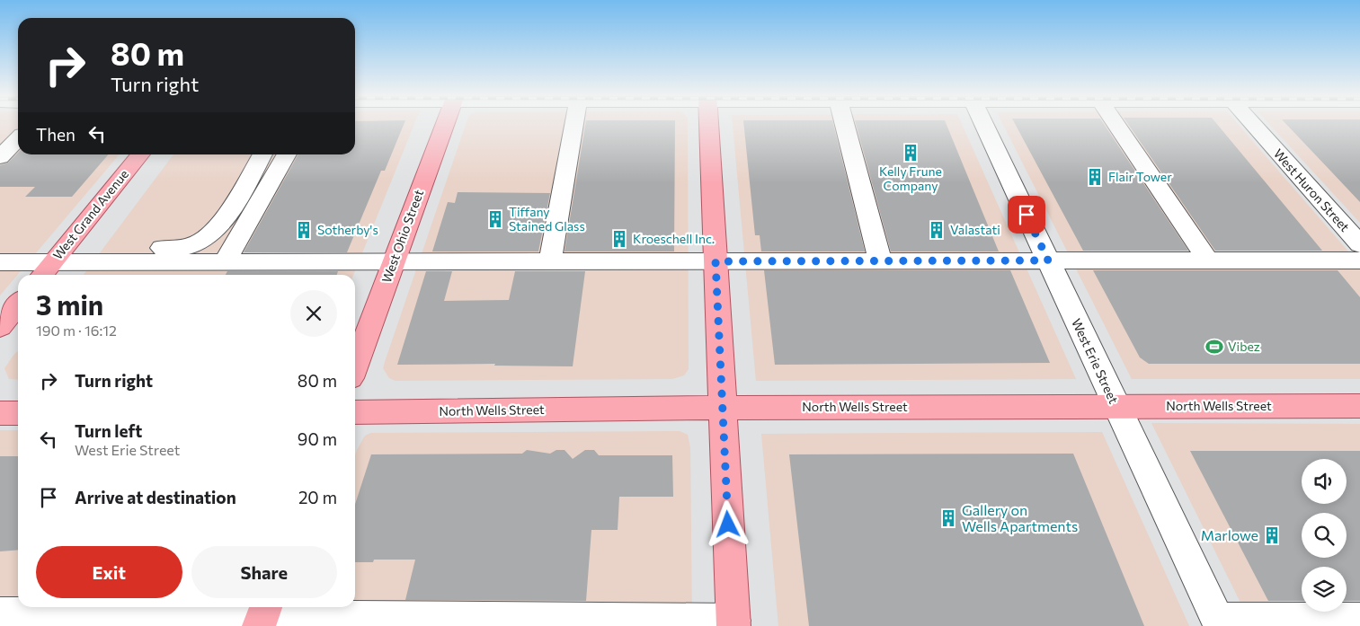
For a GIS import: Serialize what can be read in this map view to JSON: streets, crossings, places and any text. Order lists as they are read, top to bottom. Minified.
{"streets":{"main road":["West Grand Avenue","West Ohio Street","North Wells Street"],"street":["West Huron Street","West Erie Street"]},"crossings":[["West Erie Street","North Wells Street"]],"places":{"building":["Kelly Frune Company","Flair Tower","Tiffany Stained Glass","Sotherby's","Valastati","Kroeschell Inc.","Gallery on Wells Apartments","Marlowe"],"sports":["Vibez"]},"page":{"turn":["80 m","Turn right"],"then":"Then","heading":["3 min","190 m · 16:12"],"list":[{"name":"Turn right","value":"80 m"},{"name":"Turn left","note":"West Erie Street","value":"90 m"},{"name":"Arrive at destination","value":"20 m"}],"buttons":["Exit","Share"]}}
